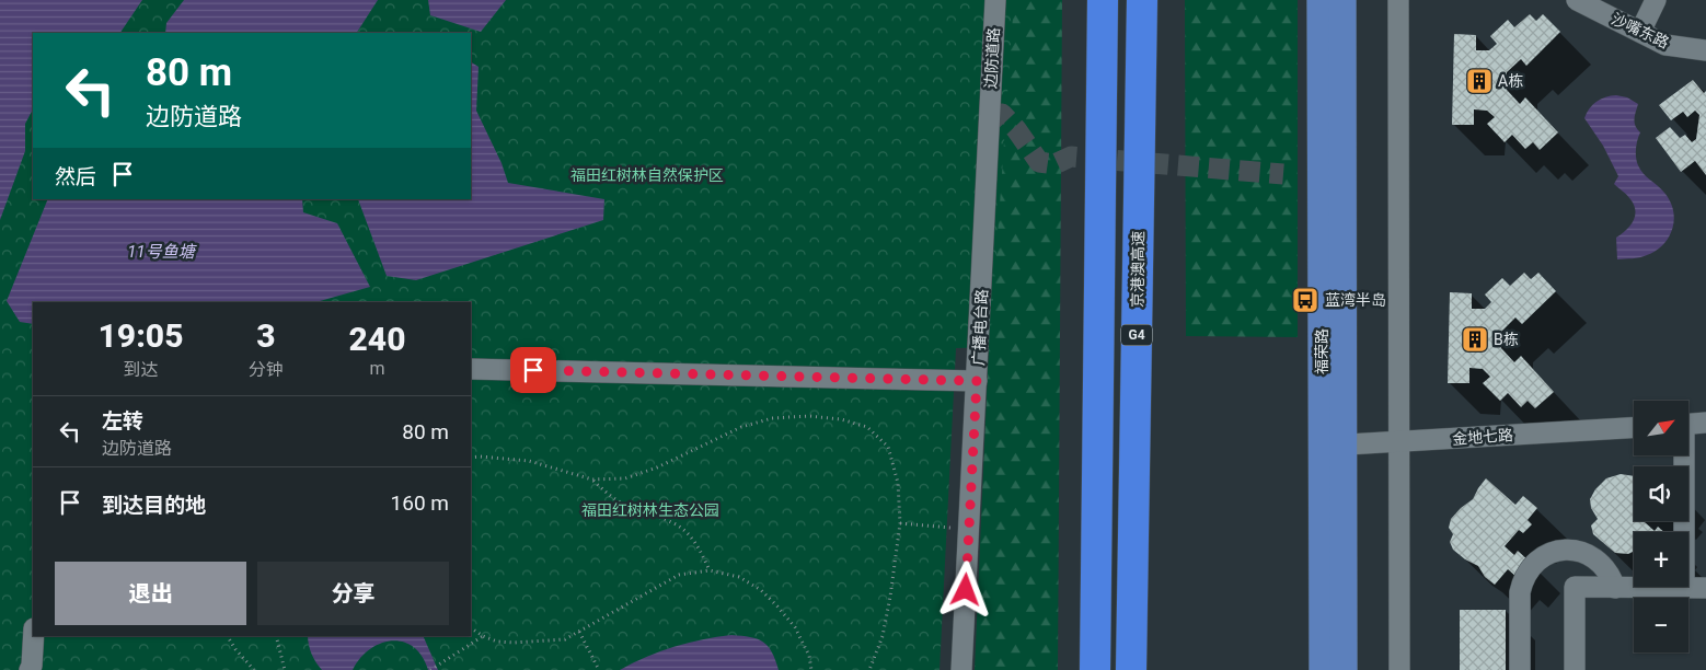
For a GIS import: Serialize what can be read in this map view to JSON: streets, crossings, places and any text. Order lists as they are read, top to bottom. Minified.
{"streets":{"highway":["京港澳高速","G4"],"main road":["福荣路"],"street":["沙嘴东路","边防道路","广播电台路","金地七路"]},"crossings":[["边防道路","广播电台路"],["福荣路","金地七路"]],"water":["11号鱼塘"],"parks":["福田红树林自然保护区","福田红树林生态公园"],"places":{"building":["A栋","B栋"],"bus stop":["蓝湾半岛"]},"north":"top right","page":{"turn":["80 m","边防道路"],"then":"然后","eta":["19:05","到达","3","分钟","240","m"],"list":[{"name":"左转","note":"边防道路","value":"80 m"},{"name":"到达目的地","value":"160 m"}],"map_buttons":["+","−"],"buttons":["退出","分享"]}}
